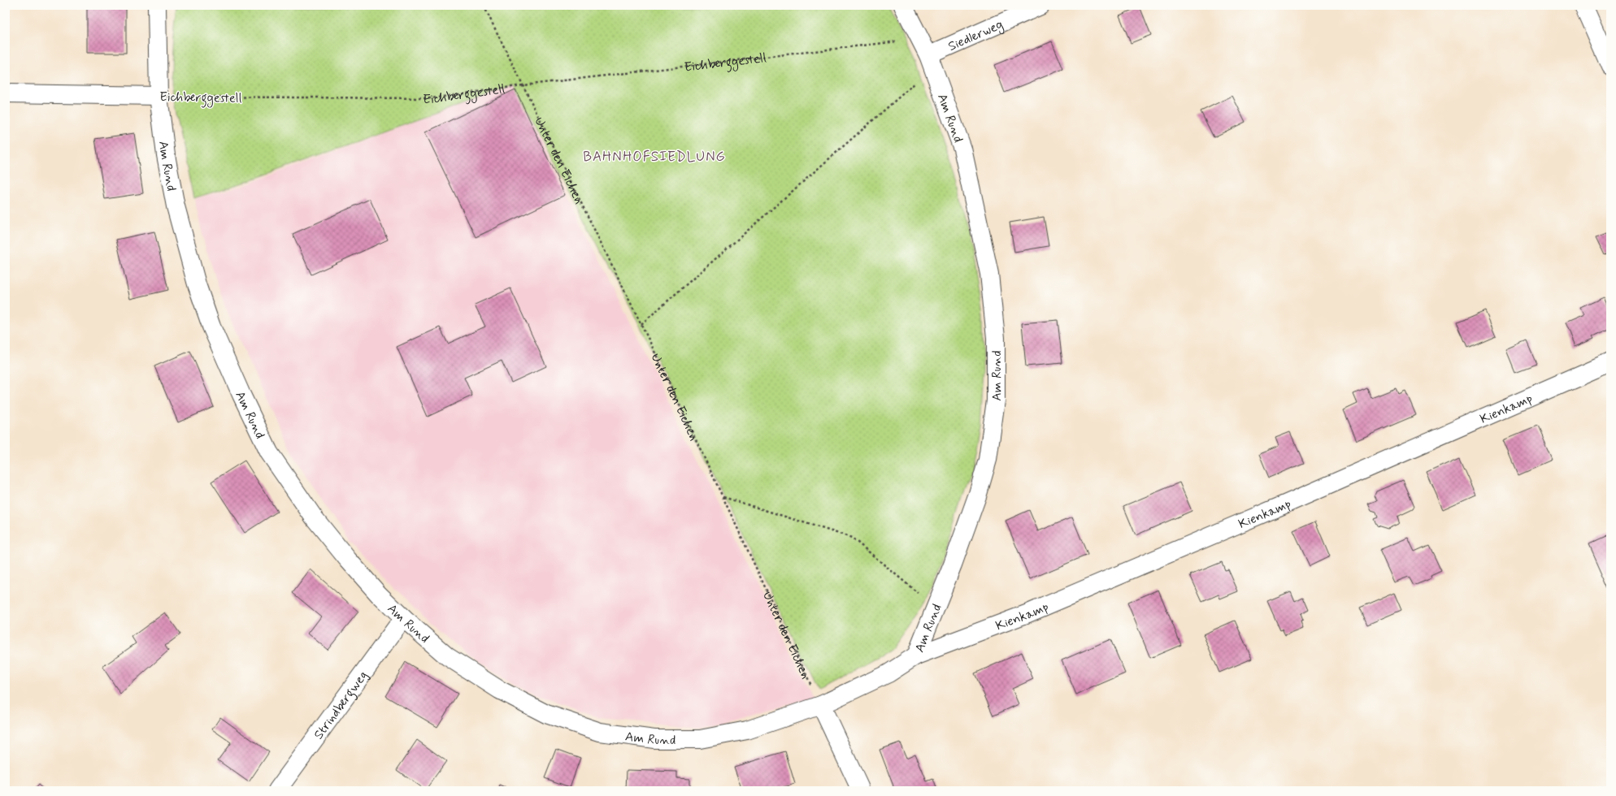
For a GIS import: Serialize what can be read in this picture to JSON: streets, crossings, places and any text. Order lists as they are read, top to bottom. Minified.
{"streets":{"street":["Siedlerweg","Eichberggestell","Am Rund","Kienkamp","Strindbergweg"],"path":["Unter den Eichen"]},"crossings":[["Siedlerweg","Am Rund"],["Eichberggestell","Am Rund"],["Eichberggestell","Unter den Eichen"],["Am Rund","Unter den Eichen"],["Am Rund","Kienkamp"],["Am Rund","Strindbergweg"]],"districts":["BAHNHOFSIEDLUNG"]}
